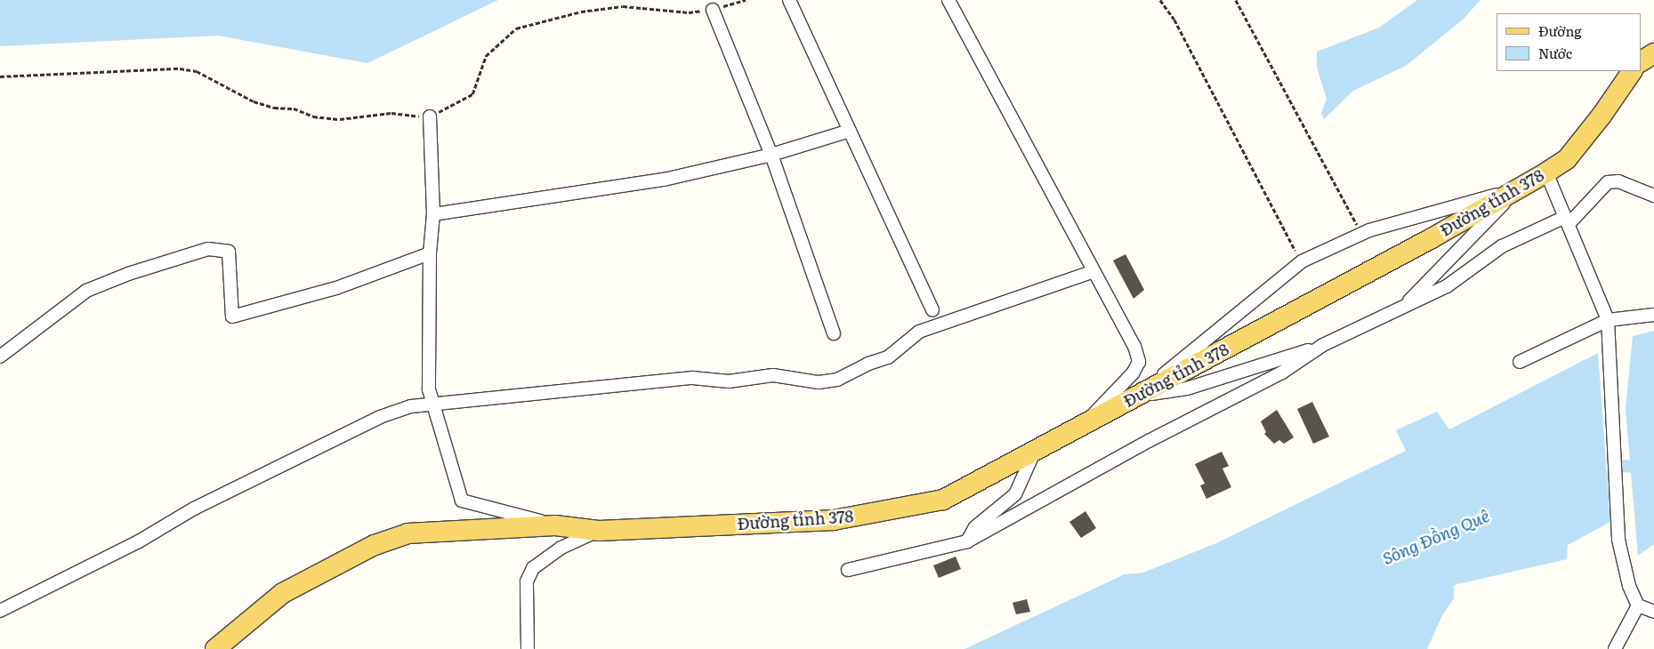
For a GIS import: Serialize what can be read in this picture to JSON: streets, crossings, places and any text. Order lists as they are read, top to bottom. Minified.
{"streets":{"main road":["Đường tỉnh 378"]},"water":["Sông Đồng Quê"],"legend":["Đường","Nước"]}
